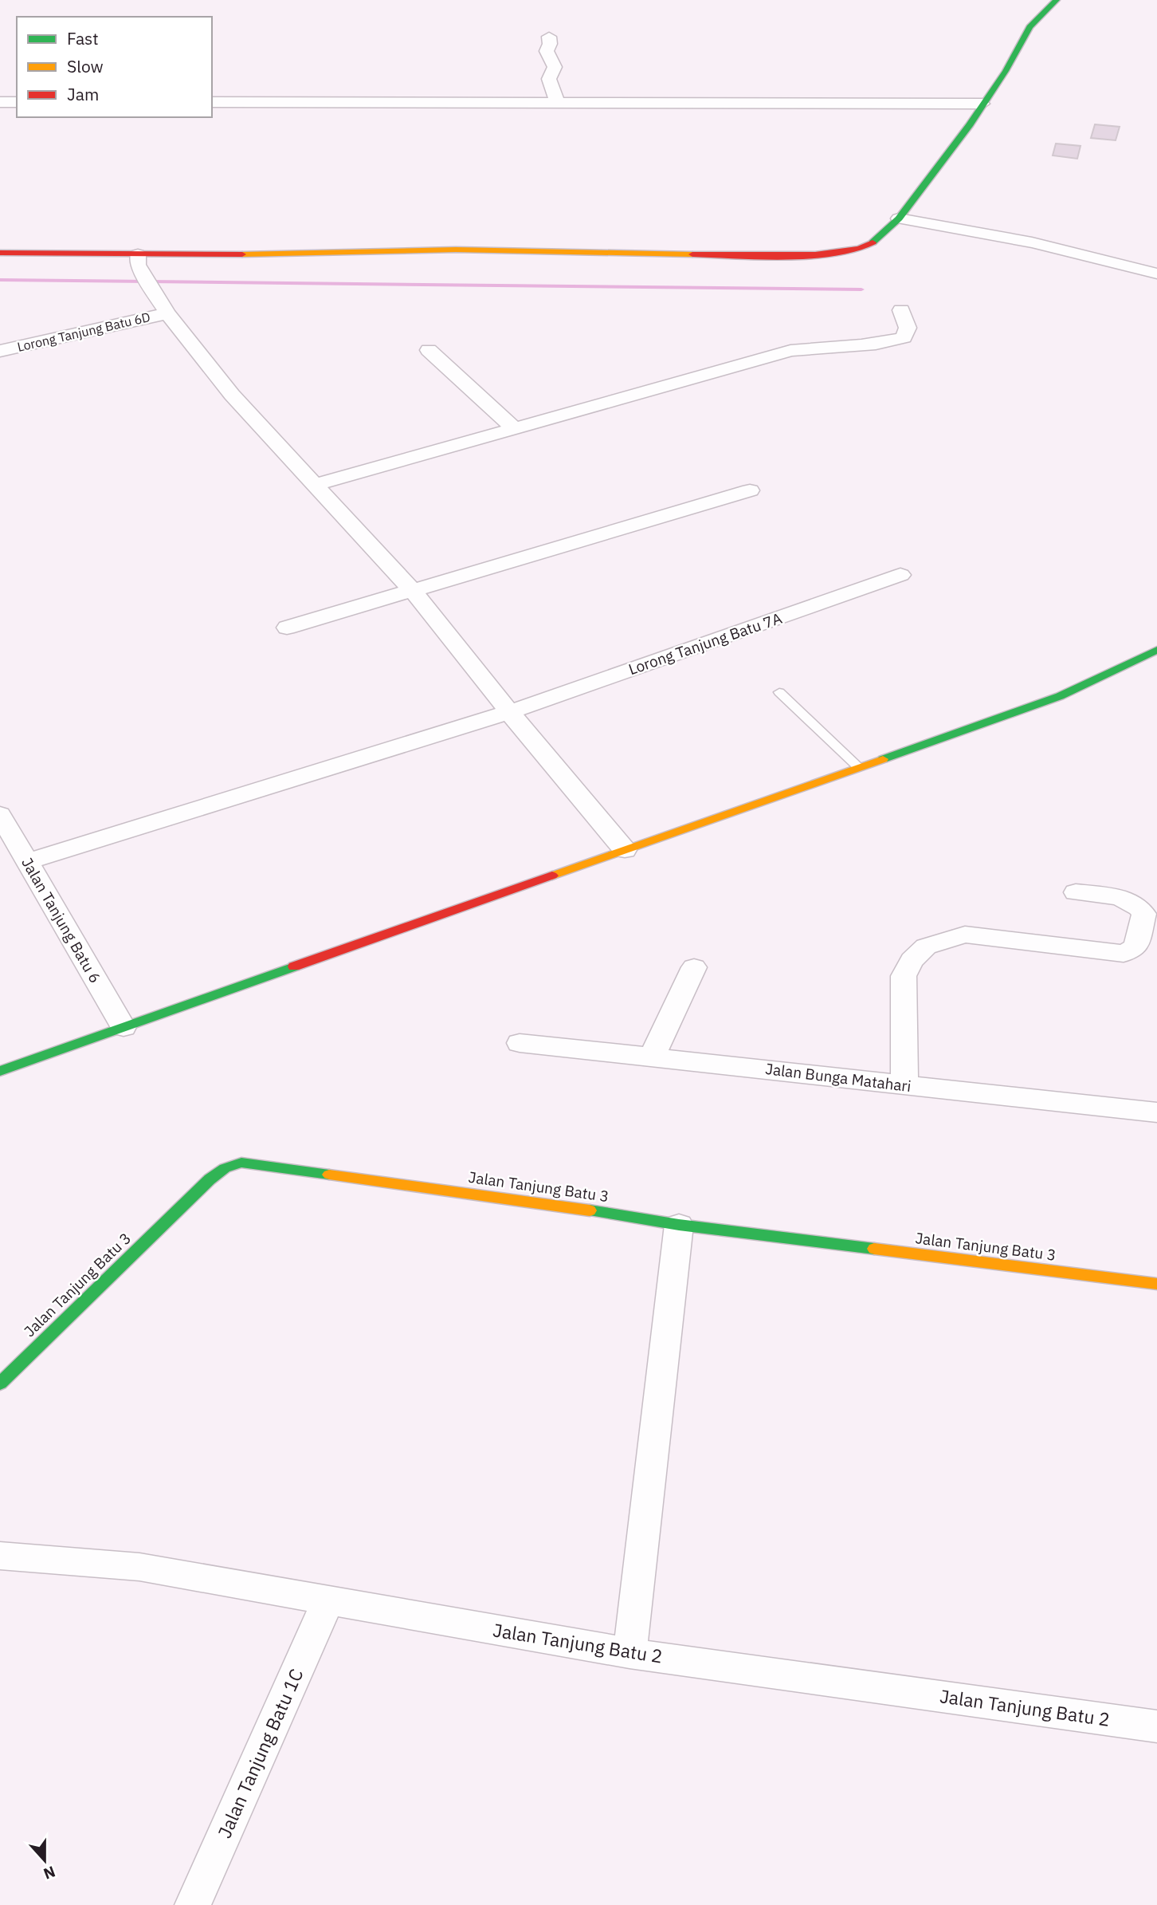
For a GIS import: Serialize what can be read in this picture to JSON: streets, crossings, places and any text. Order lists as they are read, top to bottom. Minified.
{"streets":{"street":["Lorong Tanjung Batu 6D","Lorong Tanjung Batu 7A","Jalan Tanjung Batu 6","Jalan Bunga Matahari","Jalan Tanjung Batu 3","Jalan Tanjung Batu 2","Jalan Tanjung Batu 1C"]},"crossings":[["Lorong Tanjung Batu 7A","Jalan Tanjung Batu 6"],["Jalan Tanjung Batu 2","Jalan Tanjung Batu 1C"]],"legend":["Fast","Slow","Jam"],"north":"bottom"}
